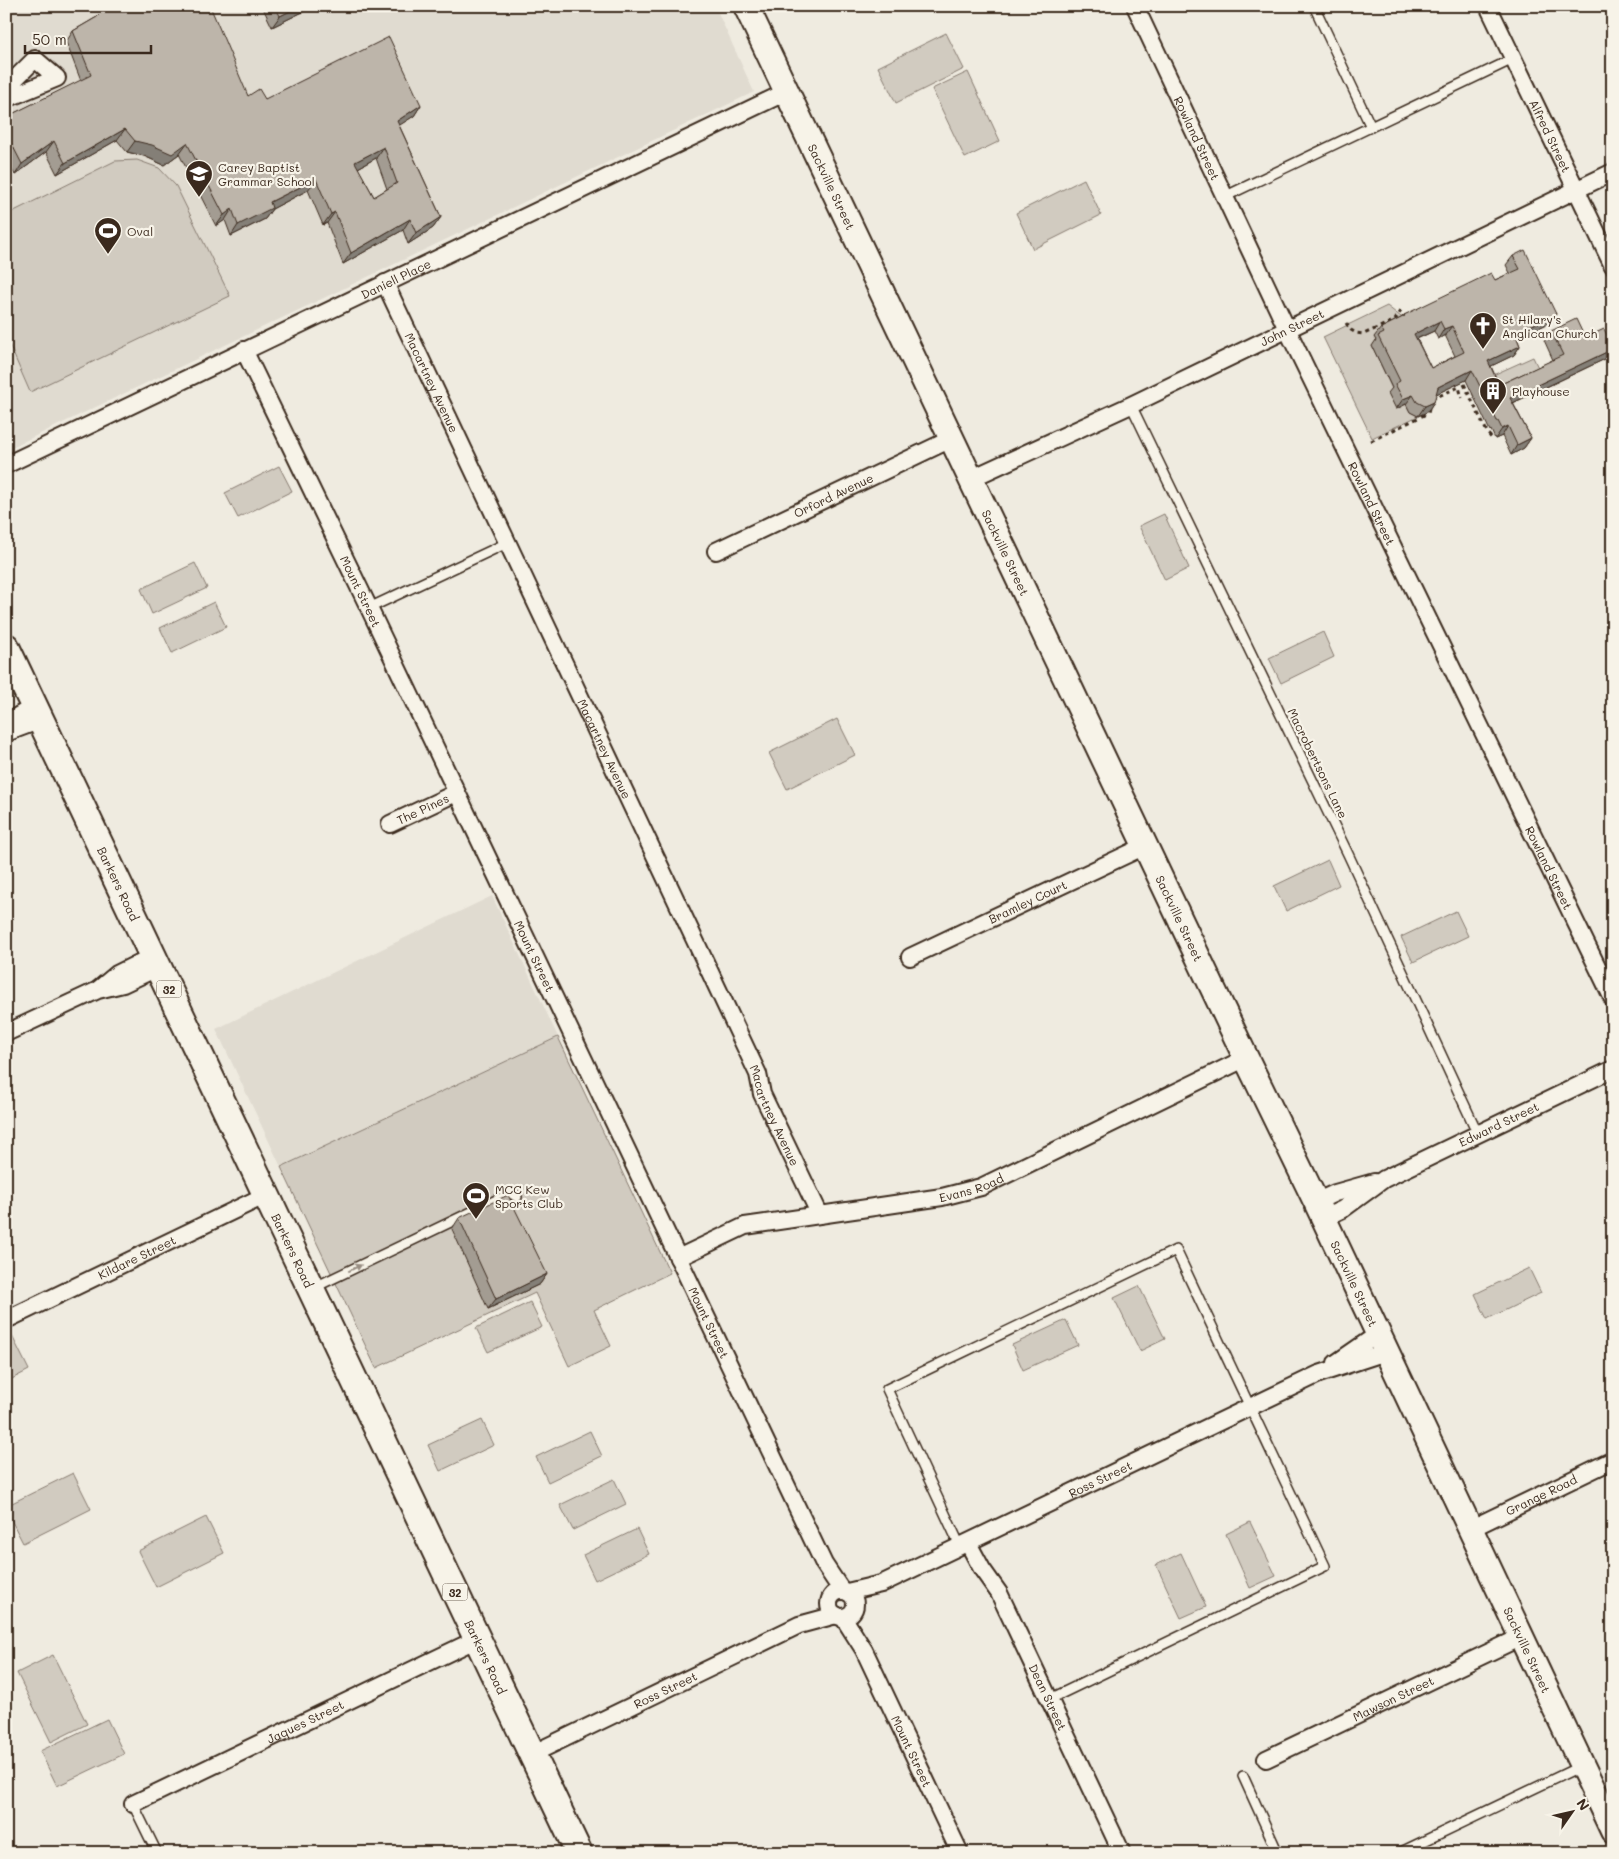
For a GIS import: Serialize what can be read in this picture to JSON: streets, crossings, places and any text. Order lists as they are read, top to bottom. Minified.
{"streets":{"main road":["Barkers Road","32"],"street":["Alfred Street","Rowland Street","Sackville Street","Daniell Place","John Street","Macartney Avenue","Orford Avenue","Mount Street","The Pines","Bramley Court","Edward Street","Evans Road","Kildare Street","Ross Street","Grange Road","Dean Street","Mawson Street","Jaques Street"],"lane":["Macrobertsons Lane"]},"crossings":[["Alfred Street","John Street"],["Rowland Street","John Street"],["Sackville Street","Daniell Place"],["Sackville Street","John Street"],["Sackville Street","Orford Avenue"],["Sackville Street","Bramley Court"],["Sackville Street","Edward Street"],["Sackville Street","Evans Road"],["Sackville Street","Ross Street"],["Sackville Street","Grange Road"],["Sackville Street","Mawson Street"],["Daniell Place","Macartney Avenue"],["Daniell Place","Mount Street"],["John Street","Macrobertsons Lane"],["Macartney Avenue","Evans Road"],["Mount Street","The Pines"],["Mount Street","Evans Road"],["Mount Street","Ross Street"],["Macrobertsons Lane","Edward Street"],["Barkers Road","Kildare Street"],["Barkers Road","Ross Street"],["Barkers Road","Jaques Street"],["Ross Street","Dean Street"]],"places":{"school or university":["Carey Baptist Grammar School"],"sports":["Oval","MCC Kew Sports Club"],"church":["St Hilary's Anglican Church"],"building":["Playhouse"]},"scale_bar":"50 m","north":"top right"}
